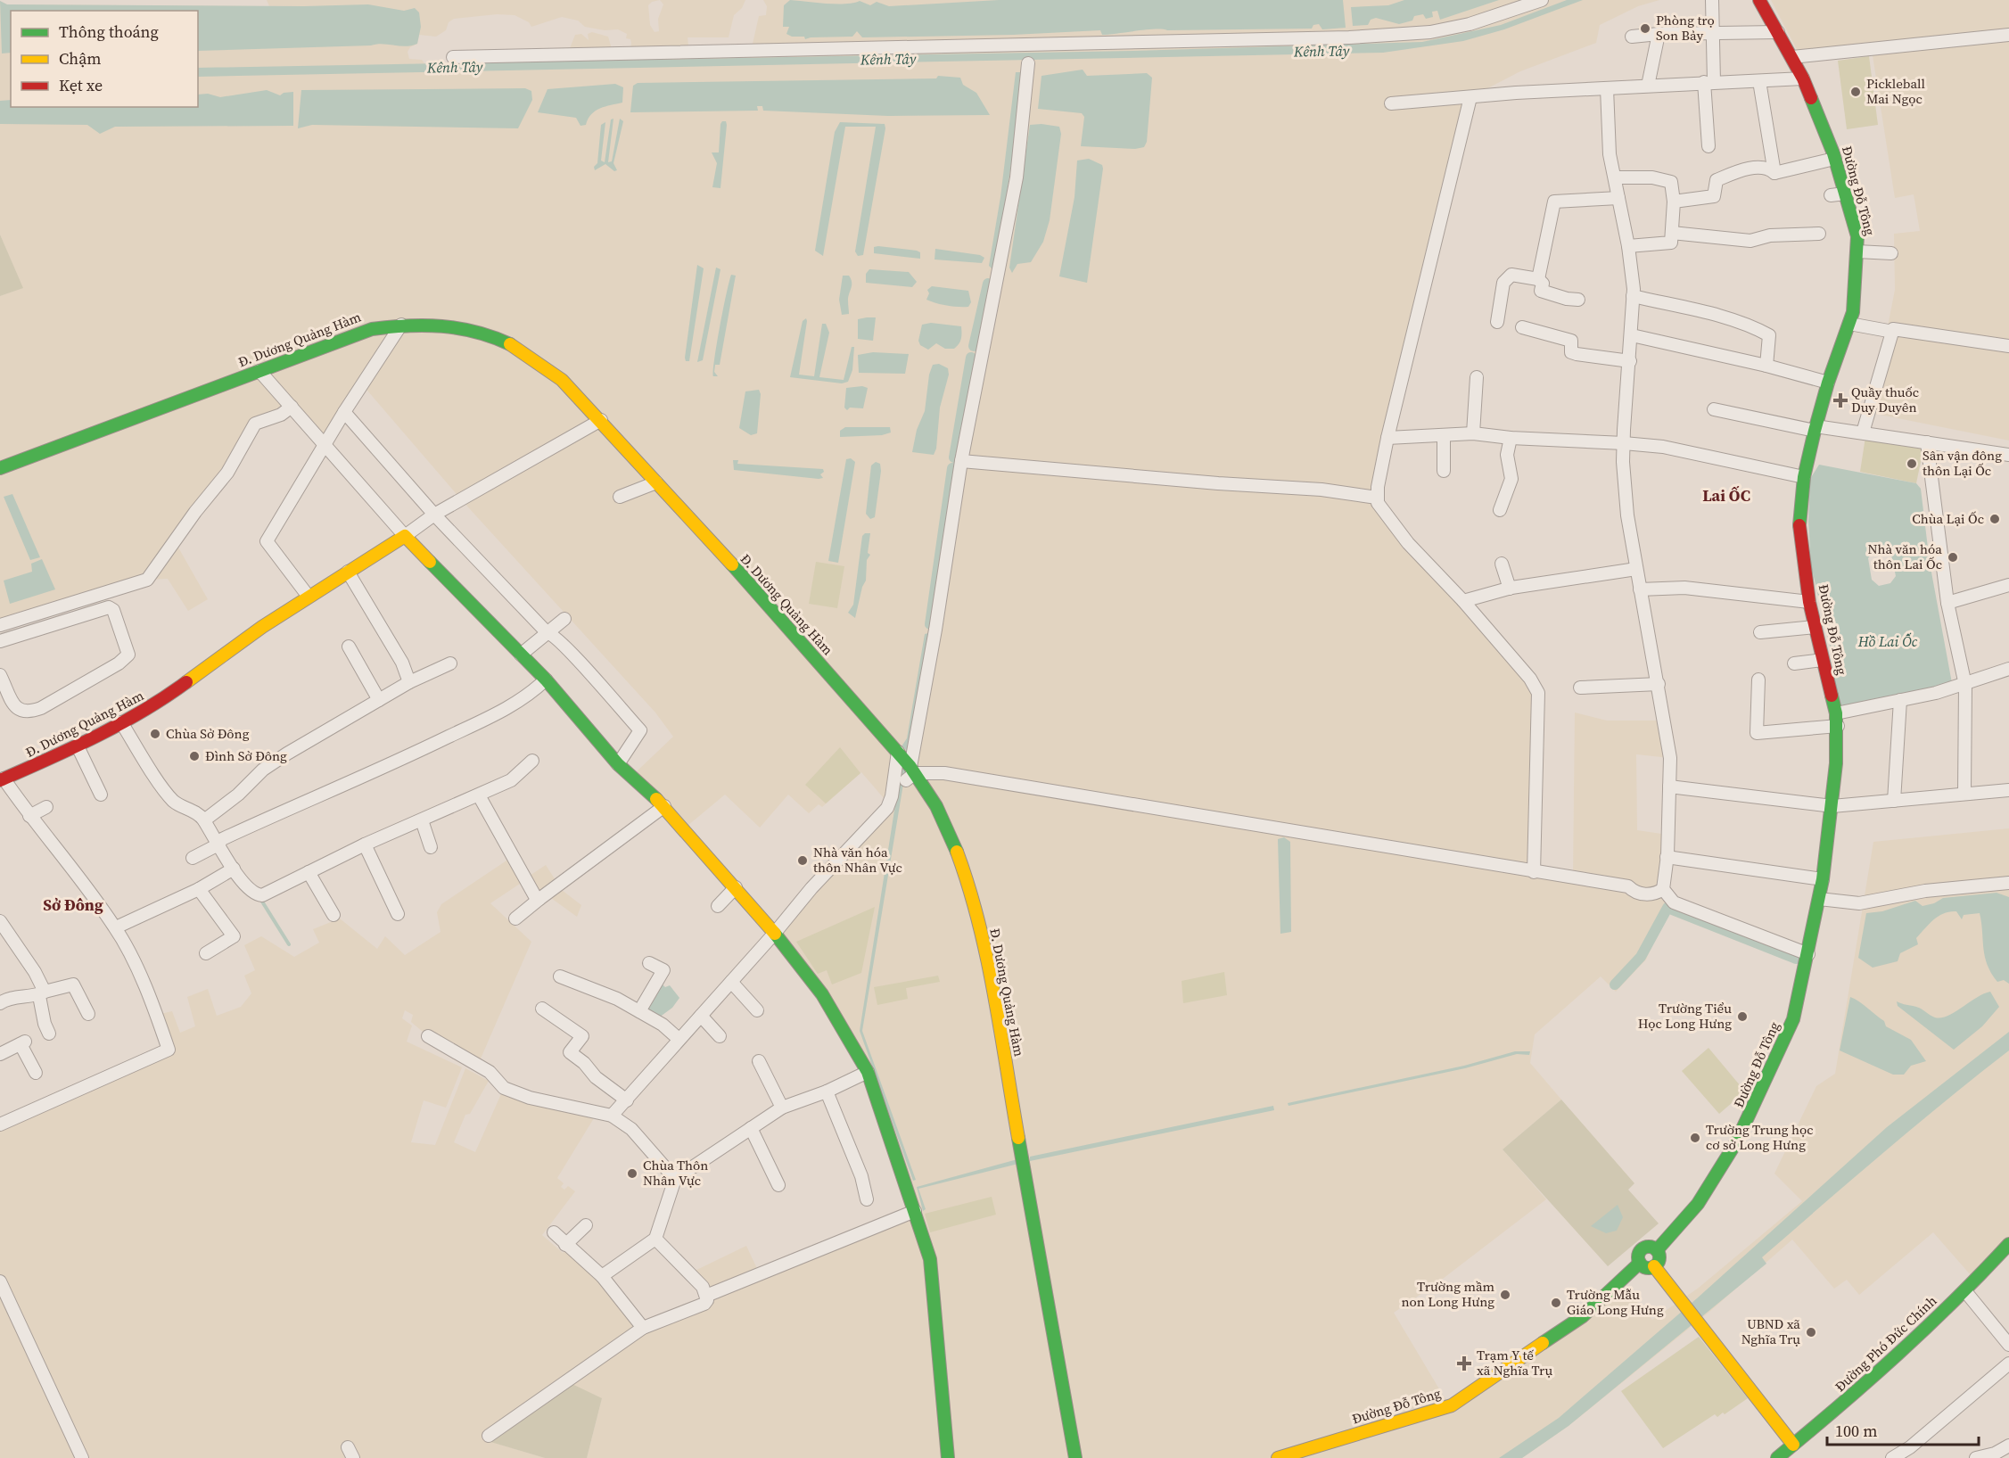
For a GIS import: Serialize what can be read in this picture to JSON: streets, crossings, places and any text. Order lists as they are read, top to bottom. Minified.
{"streets":{"main road":["Đường Đỗ Tông","Đ. Dương Quảng Hàm","Đường Phó Đức Chính"]},"districts":["Lai ỐC","Sở Đông"],"water":["Kênh Tây","Hồ Lai Ốc"],"places":{"other":["Phòng trọ Son Bảy","Pickleball Mai Ngọc","Sân vận động thôn Lại Ốc","Chùa Lại Ốc","Nhà văn hóa thôn Lai Ốc","Chùa Sở Đông","Đình Sở Đông","Nhà văn hóa thôn Nhân Vực","Trường Tiểu Học Long Hưng","Trường Trung học cơ sở Long Hưng","Chùa Thôn Nhân Vực","Trường mầm non Long Hưng","Trường Mẫu Giáo Long Hưng","UBND xã Nghĩa Trụ"],"health":["Quầy thuốc Duy Duyên","Trạm Y tế xã Nghĩa Trụ"]},"legend":["Thông thoáng","Chậm","Kẹt xe"],"scale_bar":"100 m"}
